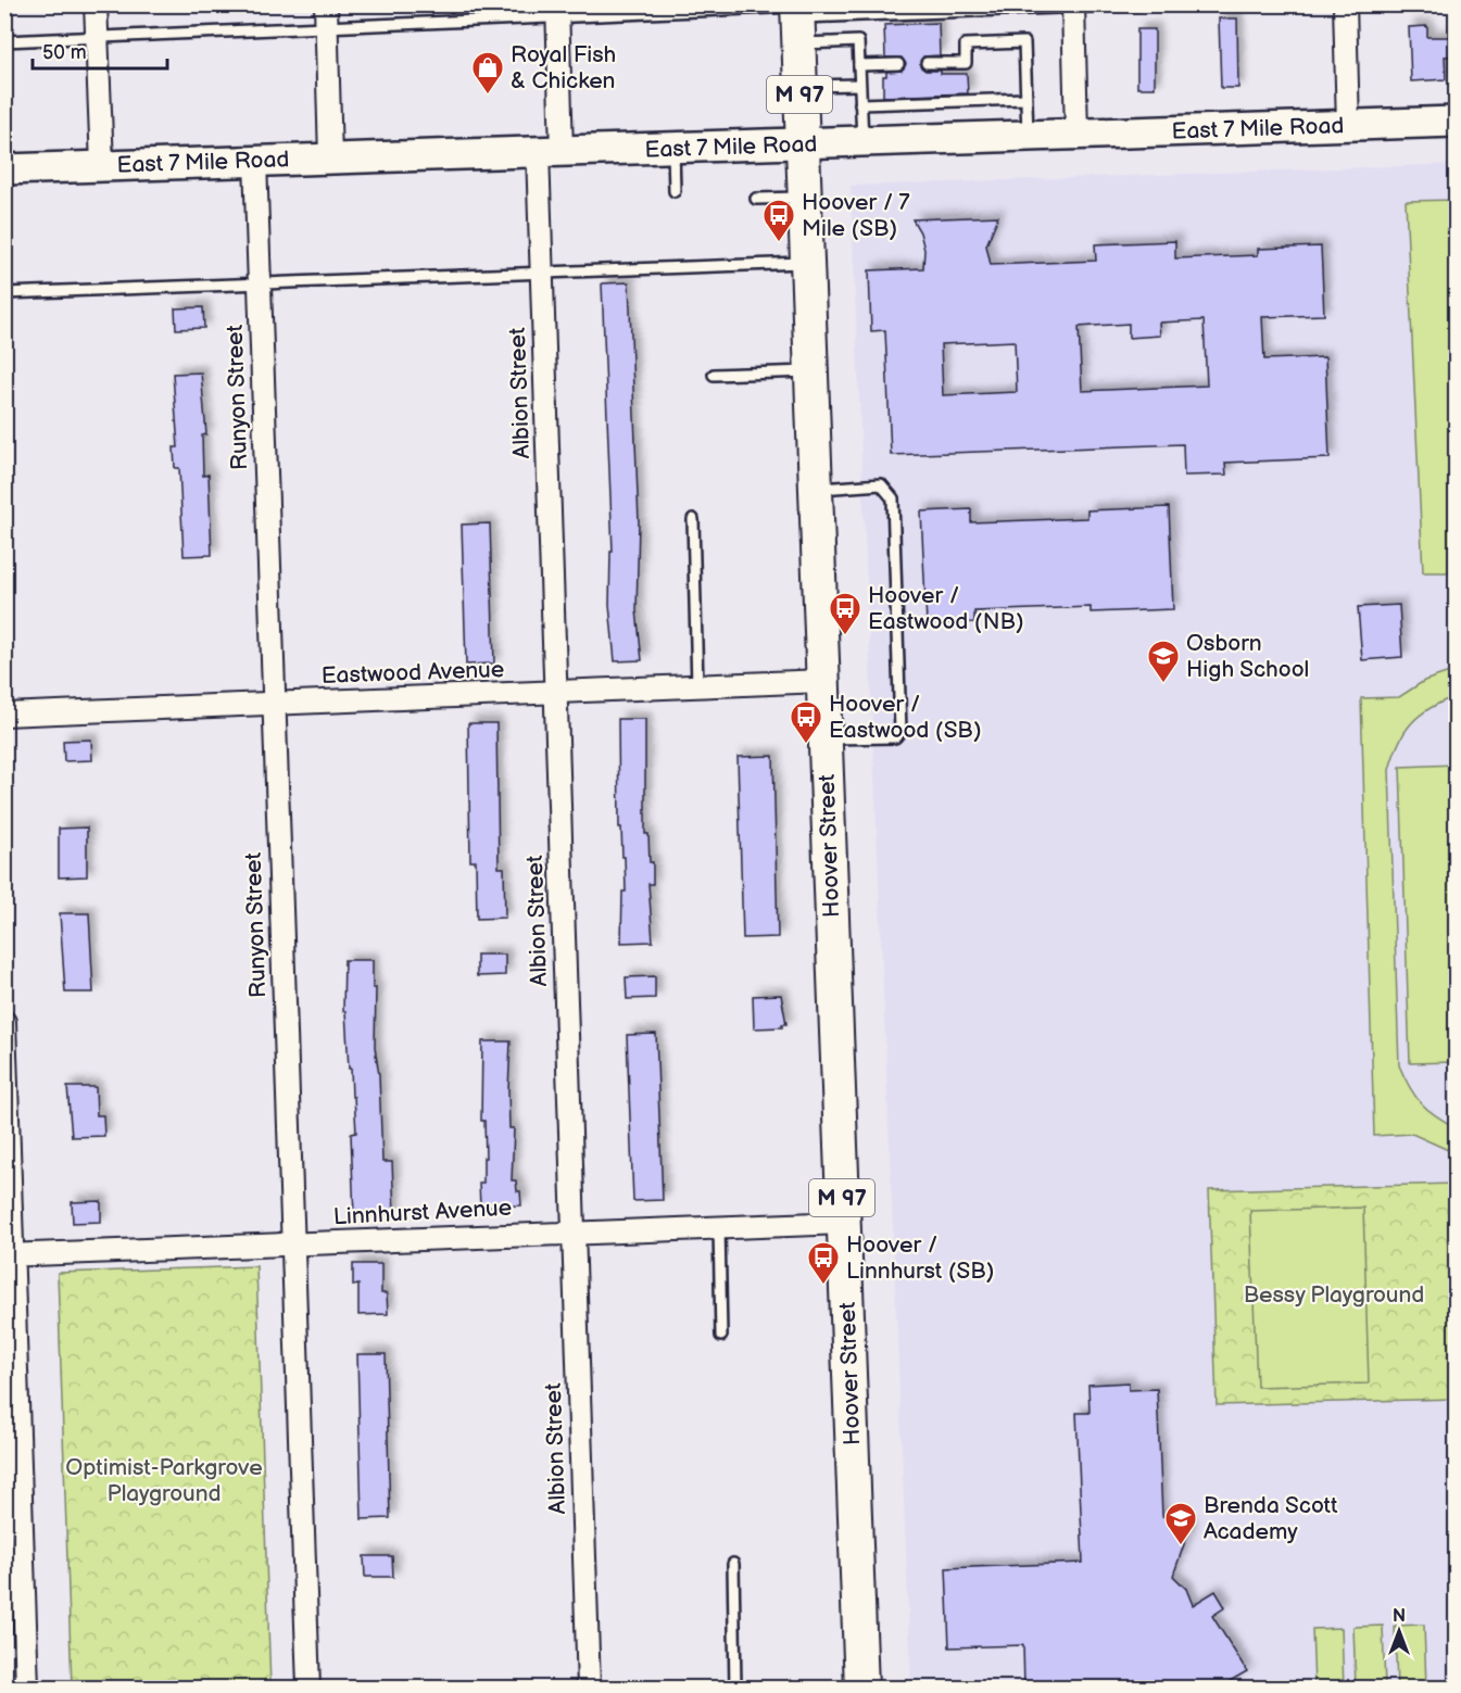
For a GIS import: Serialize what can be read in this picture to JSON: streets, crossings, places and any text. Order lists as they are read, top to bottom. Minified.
{"streets":{"main road":["M 97","Hoover Street"],"street":["East 7 Mile Road","Albion Street","Runyon Street","Eastwood Avenue","Linnhurst Avenue"]},"crossings":[["East 7 Mile Road","Albion Street"],["East 7 Mile Road","Runyon Street"],["East 7 Mile Road","Hoover Street"],["Albion Street","Eastwood Avenue"],["Albion Street","Linnhurst Avenue"],["Runyon Street","Eastwood Avenue"],["Runyon Street","Linnhurst Avenue"],["Eastwood Avenue","Hoover Street"],["Hoover Street","Linnhurst Avenue"]],"parks":["Bessy Playground","Optimist-Parkgrove Playground"],"places":{"shop":["Royal Fish & Chicken"],"bus stop":["Hoover / 7 Mile (SB)","Hoover / Eastwood (NB)","Hoover / Eastwood (SB)","Hoover / Linnhurst (SB)"],"school or university":["Osborn High School","Brenda Scott Academy"]},"scale_bar":"50 m","north":"top"}
